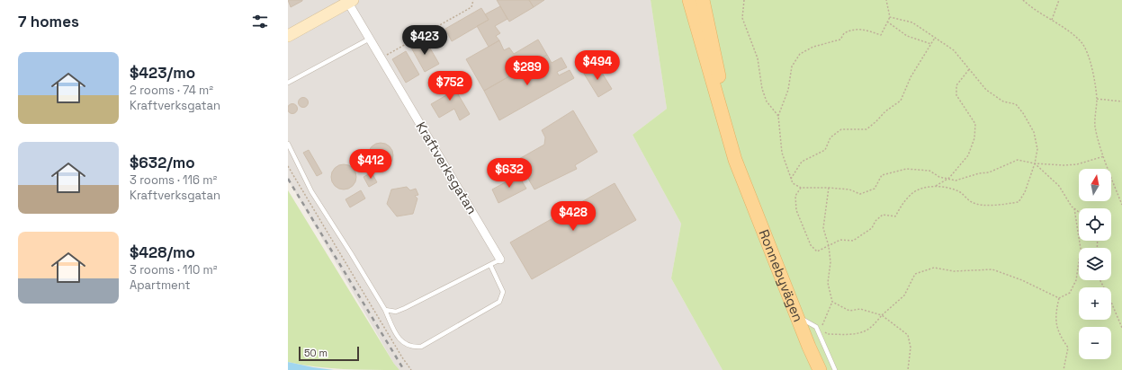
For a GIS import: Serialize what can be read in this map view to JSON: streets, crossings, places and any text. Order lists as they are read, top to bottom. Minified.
{"streets":{"main road":["Ronnebyvägen"],"street":["Kraftverksgatan"]},"scale_bar":"50 m","north":"top","page":{"heading":"7 homes","price":["$423","$494","$289","$752","$412","$632","$428"],"list":[{"name":"$423/mo","note":"2 rooms · 74 m² · Kraftverksgatan"},{"name":"$632/mo","note":"3 rooms · 116 m² · Kraftverksgatan"},{"name":"$428/mo","note":"3 rooms · 110 m² · Apartment"}],"map_buttons":["+","−"],"scale":"50 m"}}
